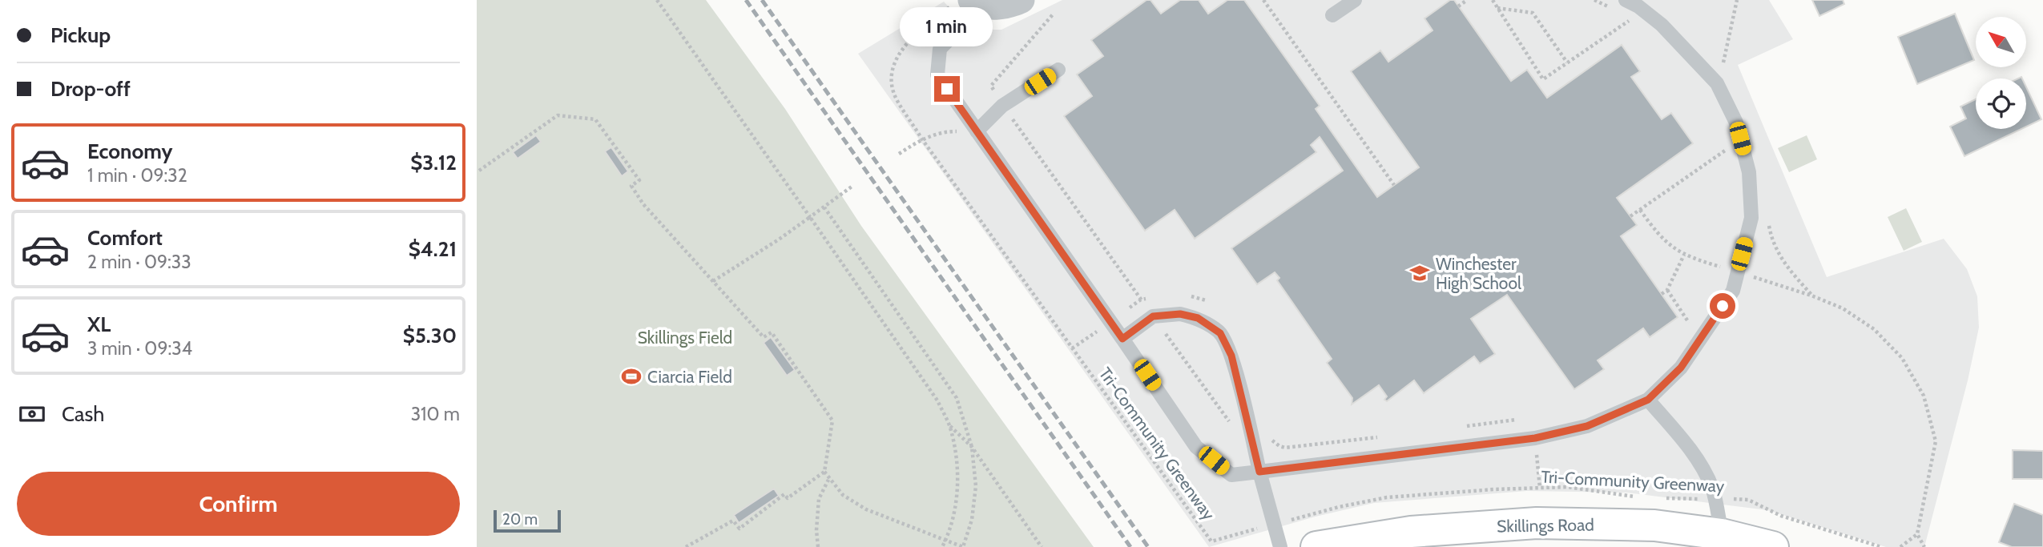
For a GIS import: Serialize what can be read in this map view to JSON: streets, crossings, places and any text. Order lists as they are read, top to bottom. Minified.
{"streets":{"main road":["Skillings Road"],"path":["Tri-Community Greenway"]},"parks":["Skillings Field"],"places":{"school or university":["Winchester High School"],"sports":["Ciarcia Field"]},"scale_bar":"20 m","north":"top left","page":{"banner":["Pickup","Drop-off"],"bubble":"1 min","list":[{"name":"Economy","note":"1 min · 09:32","value":"$3.12"},{"name":"Comfort","note":"2 min · 09:33","value":"$4.21"},{"name":"XL","note":"3 min · 09:34","value":"$5.30"}],"pay":["Cash","310 m"],"buttons":"Confirm","scale":"20 m"}}
